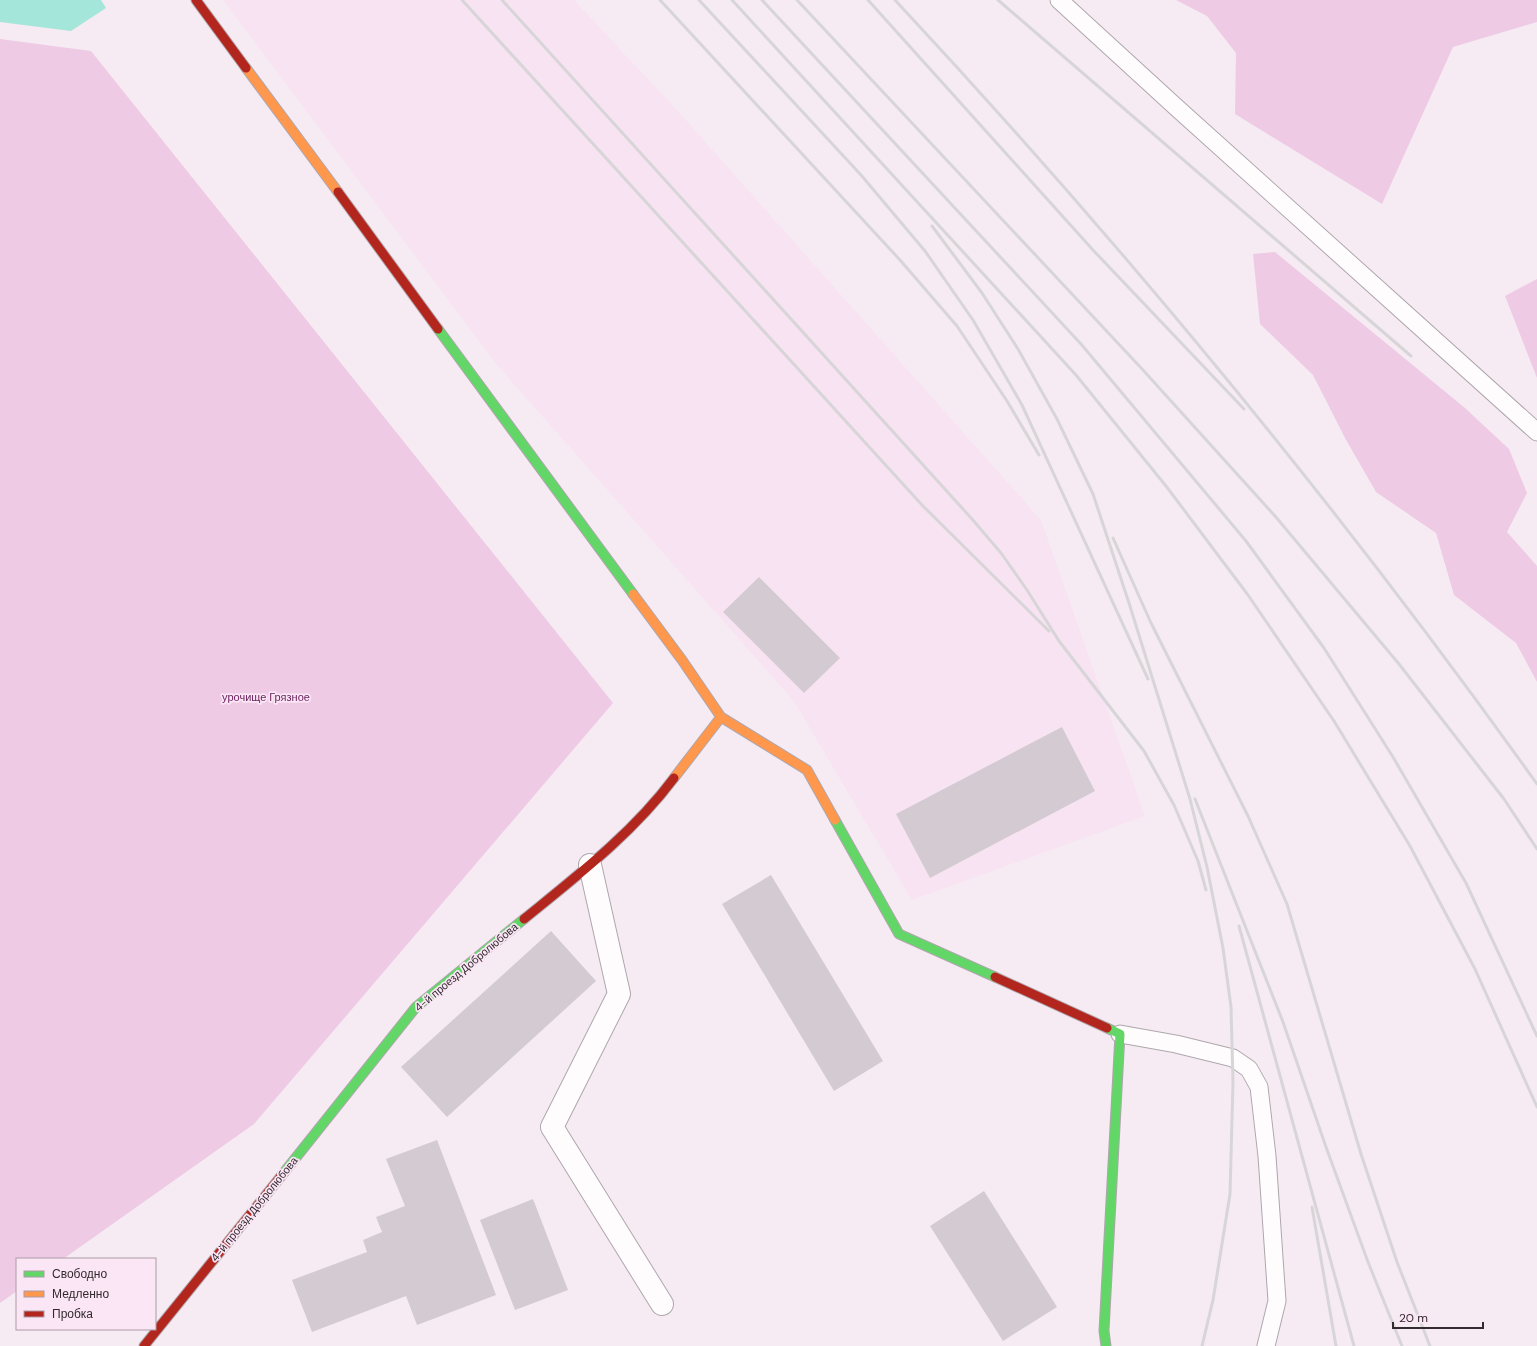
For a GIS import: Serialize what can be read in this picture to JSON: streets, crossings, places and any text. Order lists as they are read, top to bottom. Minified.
{"streets":{"street":["4-й проезд Добролюбова"]},"parks":["урочище Грязное"],"legend":["Свободно","Медленно","Пробка"],"scale_bar":"20 m"}
